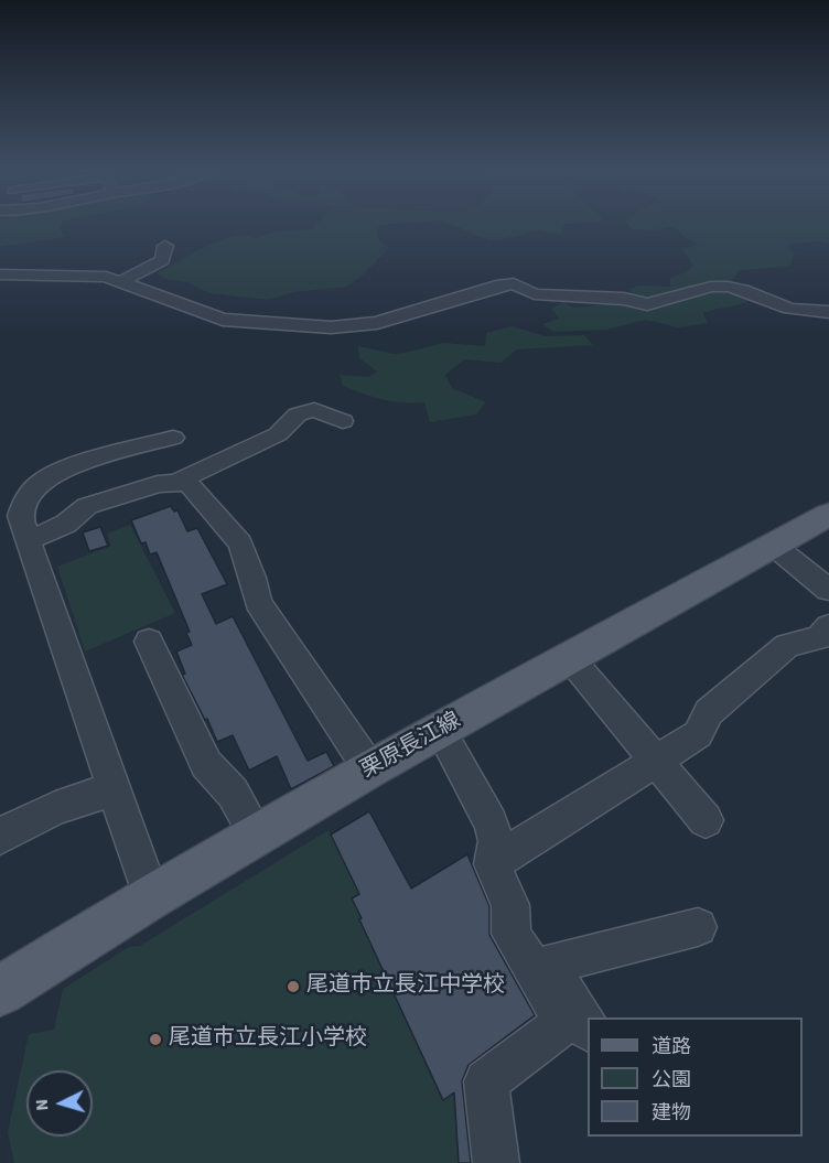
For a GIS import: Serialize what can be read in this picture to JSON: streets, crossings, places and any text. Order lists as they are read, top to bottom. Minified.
{"streets":{"main road":["栗原長江線"]},"places":["尾道市立長江中学校","尾道市立長江小学校"],"legend":["道路","公園","建物"],"north":"left"}
